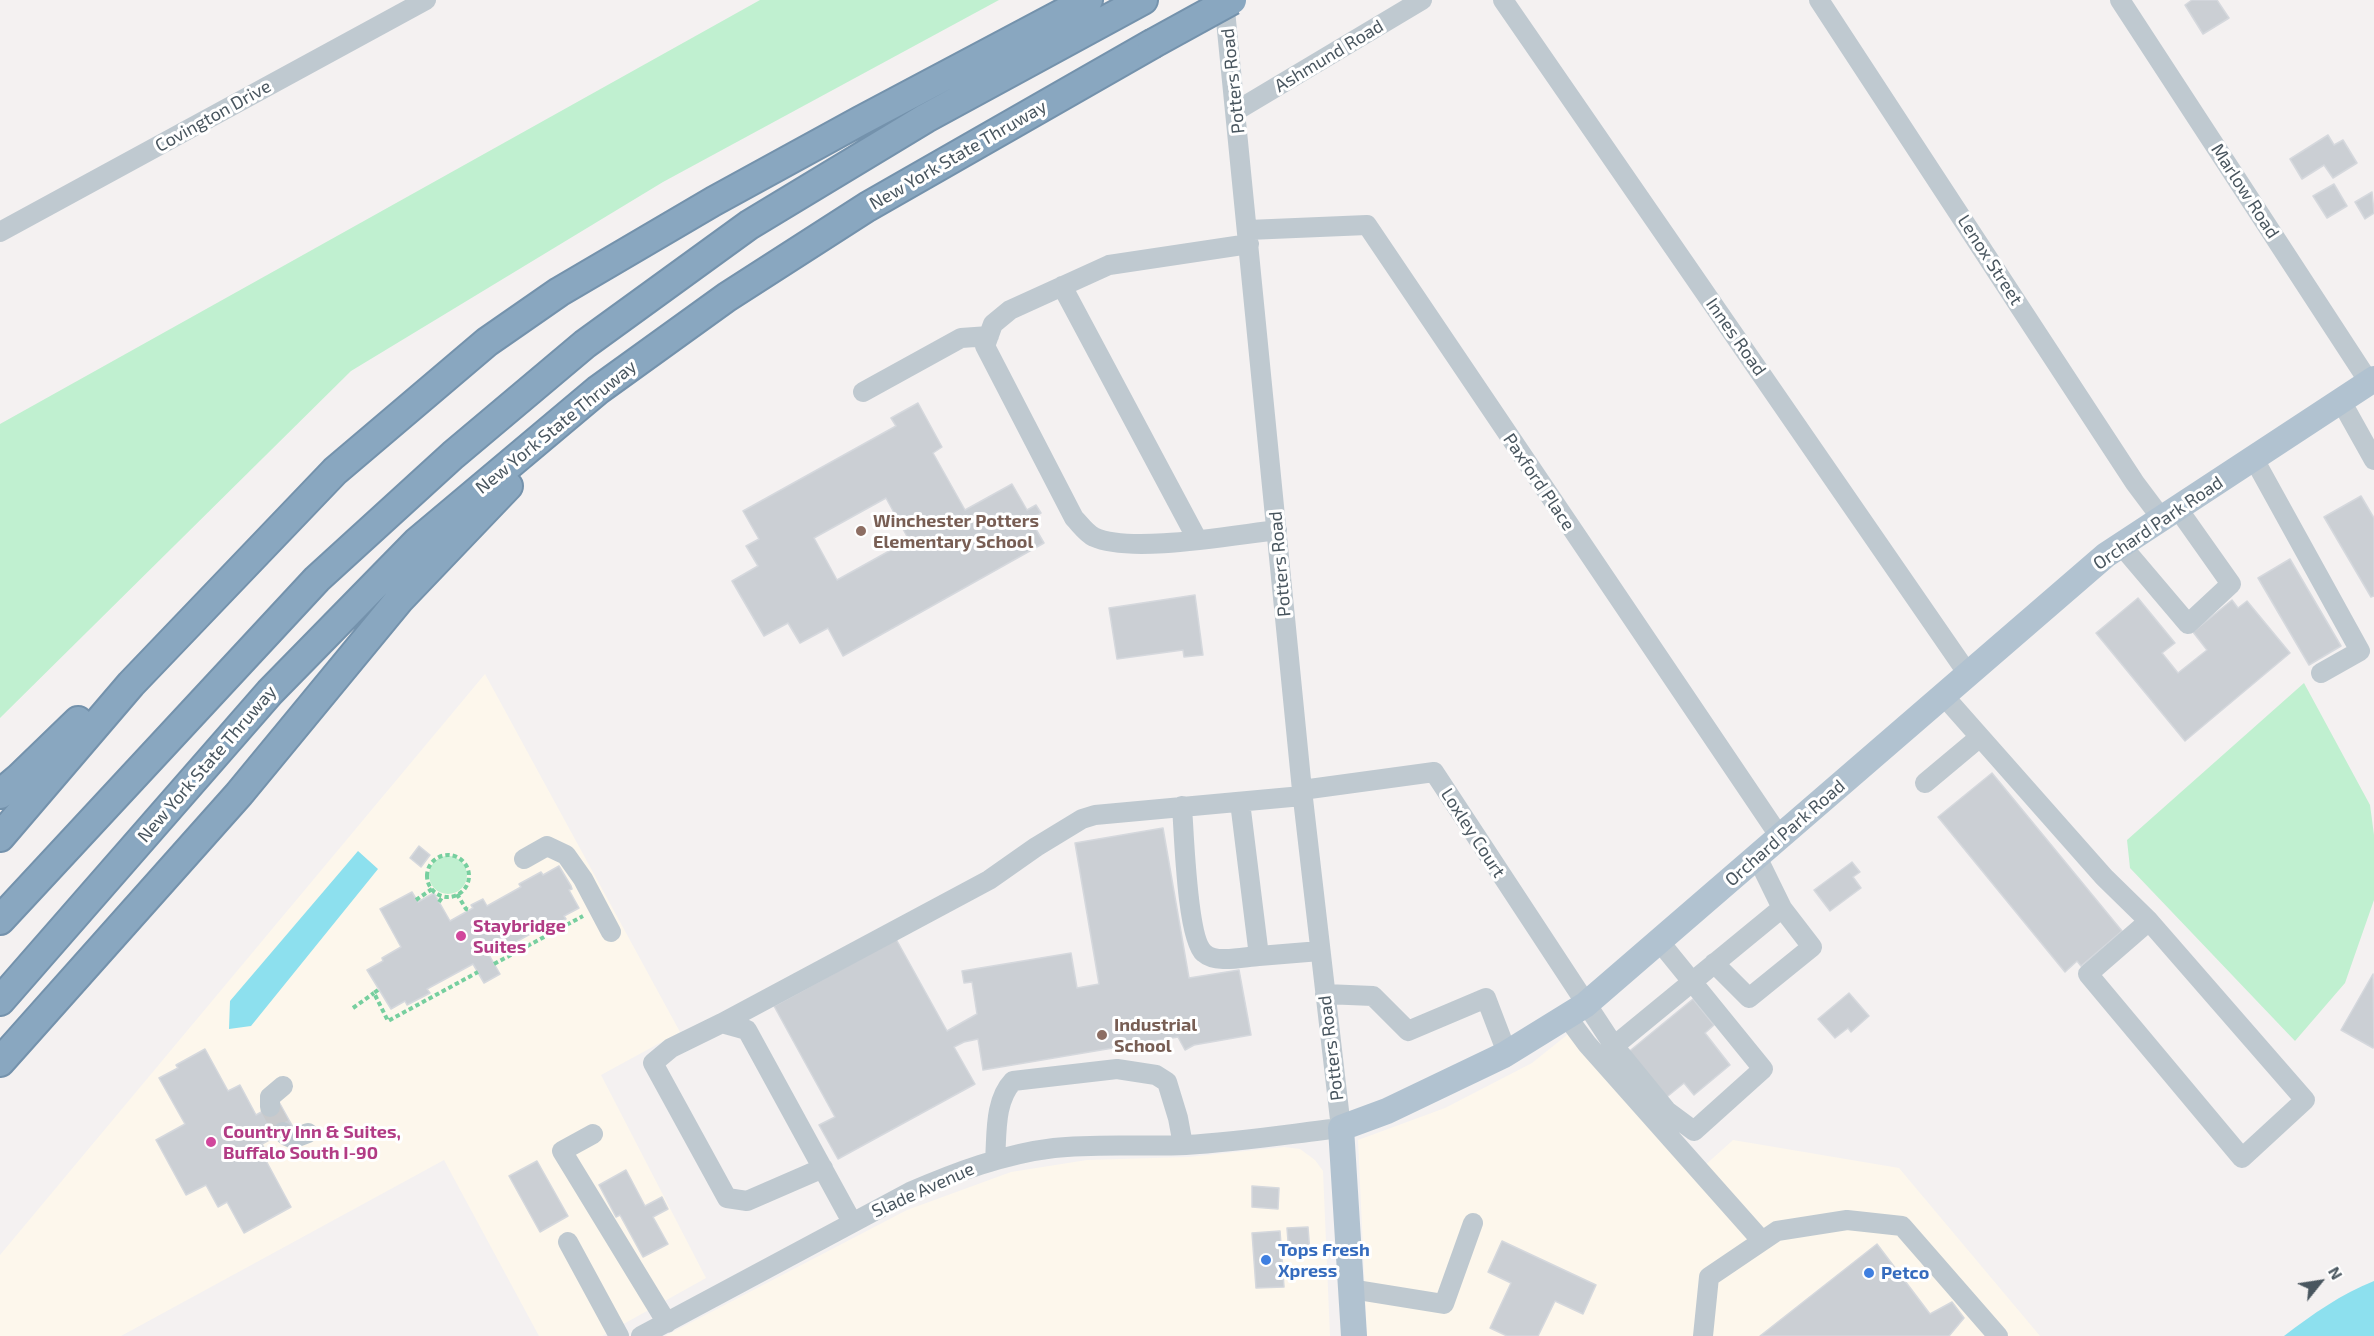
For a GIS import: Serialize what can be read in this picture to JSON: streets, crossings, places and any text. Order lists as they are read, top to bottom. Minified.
{"streets":{"highway":["New York State Thruway"],"main road":["Orchard Park Road"],"street":["Ashmund Road","Potters Road","Covington Drive","Marlow Road","Lenox Street","Innes Road","Paxford Place","Loxley Court","Slade Avenue"]},"crossings":[["Ashmund Road","Potters Road"],["Potters Road","Paxford Place"],["Potters Road","Orchard Park Road"],["Potters Road","Loxley Court"],["Potters Road","Slade Avenue"],["Marlow Road","Orchard Park Road"],["Lenox Street","Orchard Park Road"],["Innes Road","Orchard Park Road"],["Paxford Place","Orchard Park Road"],["Orchard Park Road","Loxley Court"],["Orchard Park Road","Slade Avenue"]],"places":["Winchester Potters Elementary School","Staybridge Suites","Industrial School","Country Inn & Suites, Buffalo South I-90","Tops Fresh Xpress","Petco"],"north":"top right"}
